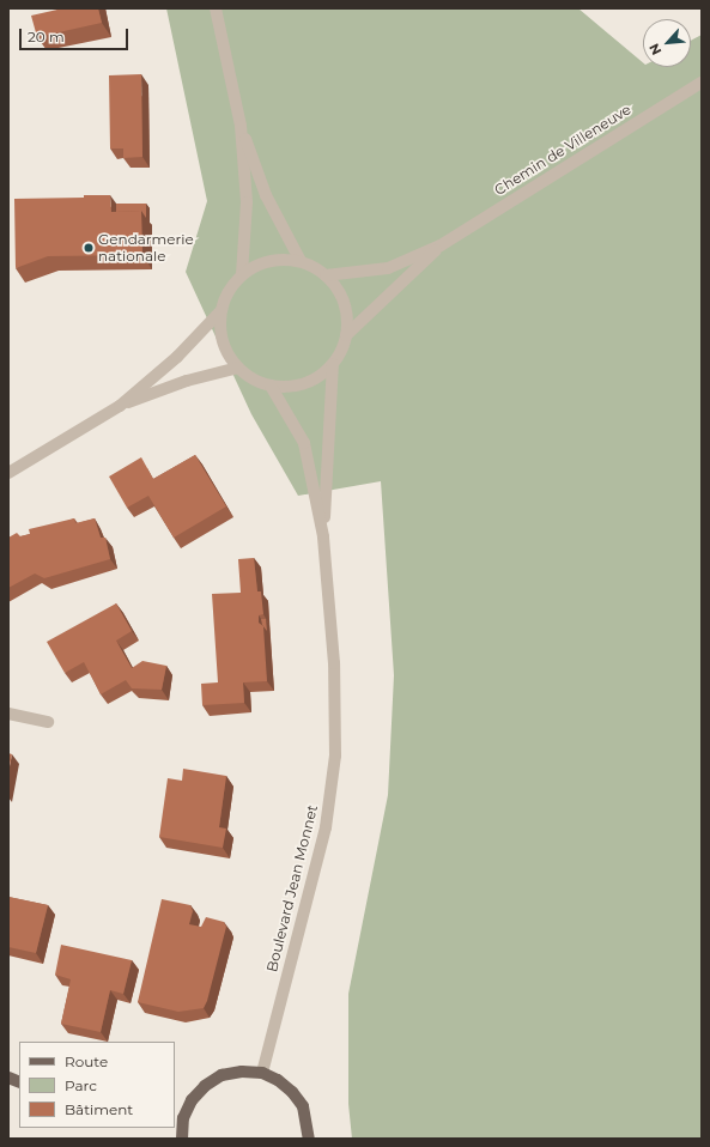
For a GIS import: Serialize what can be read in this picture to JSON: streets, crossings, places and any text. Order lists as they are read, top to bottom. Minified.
{"streets":{"street":["Chemin de Villeneuve","Boulevard Jean Monnet"]},"crossings":[["Chemin de Villeneuve","Boulevard Jean Monnet"]],"places":["Gendarmerie nationale"],"legend":["Route","Parc","Bâtiment"],"scale_bar":"20 m","north":"bottom left"}
